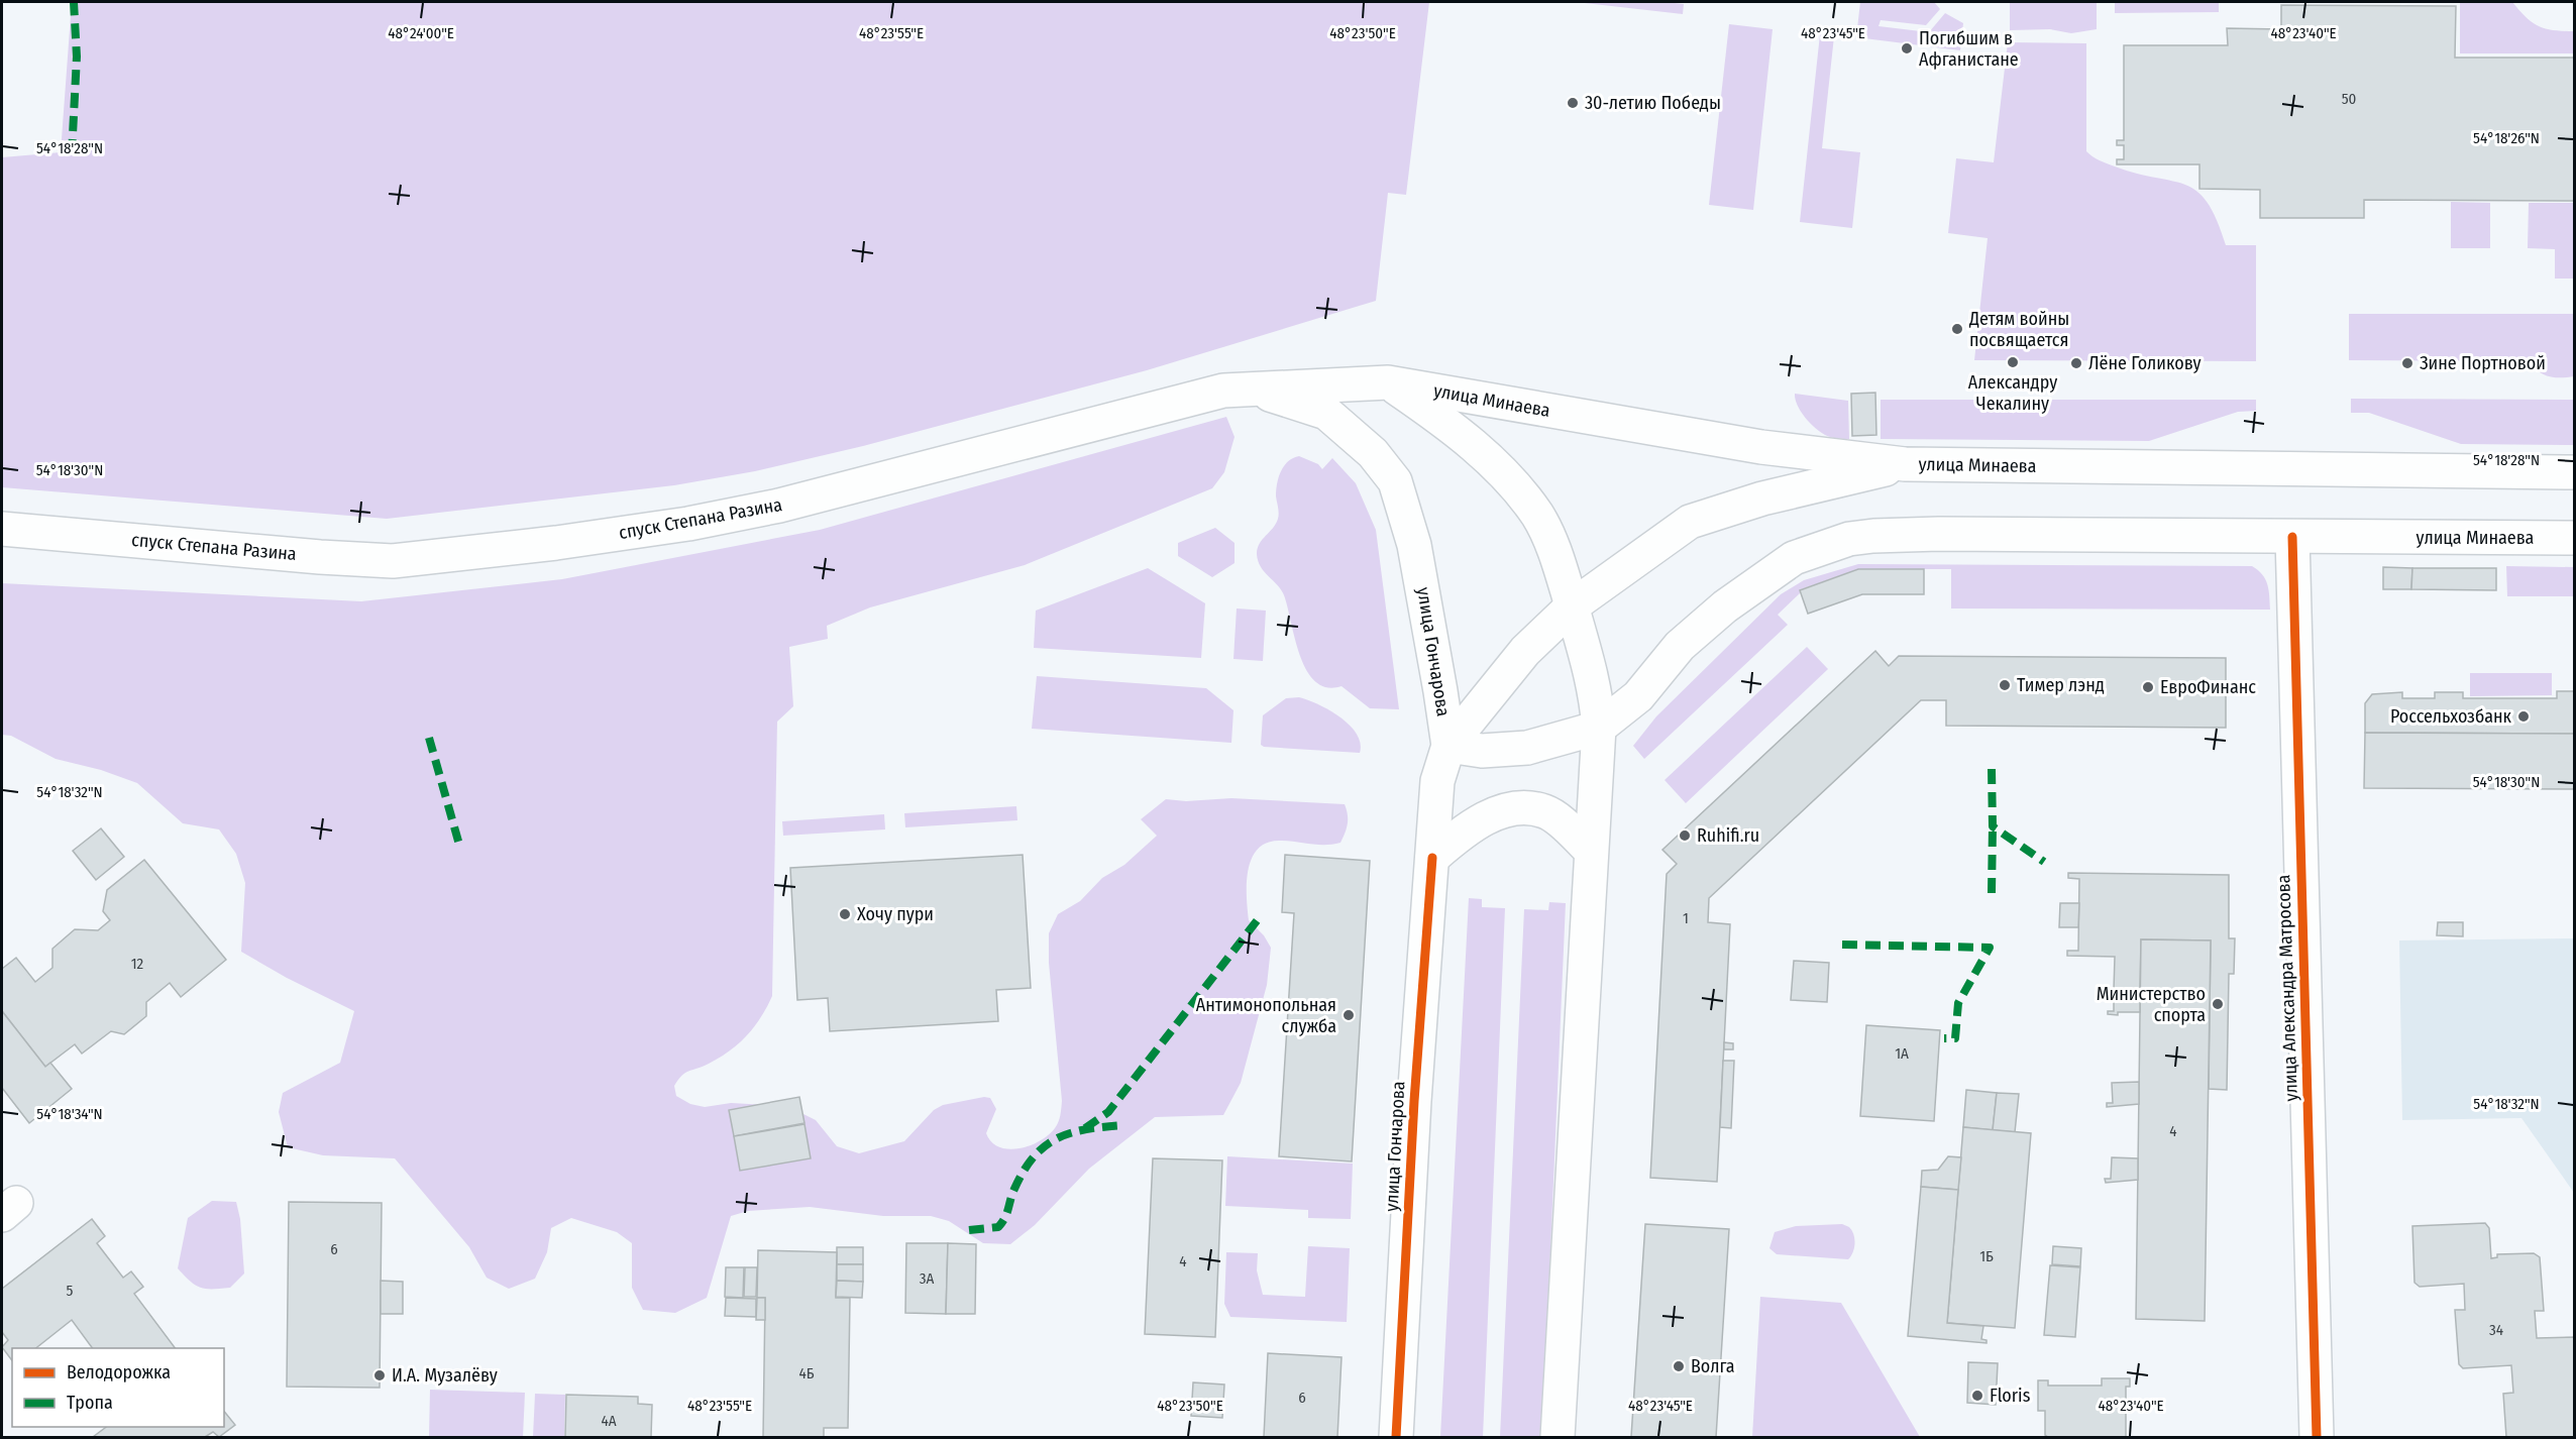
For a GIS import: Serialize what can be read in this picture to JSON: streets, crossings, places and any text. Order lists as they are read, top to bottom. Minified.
{"streets":{"main road":["улица Минаева","спуск Степана Разина","улица Гончарова","улица Александра Матросова"]},"crossings":[["улица Минаева","спуск Степана Разина"],["улица Минаева","улица Александра Матросова"],["спуск Степана Разина","улица Гончарова"]],"places":["Погибшим в Афганистане","30-летию Победы","Детям войны посвящается","Александру Чекалину","Лёне Голикову","Зине Портновой","Тимер лэнд","ЕвроФинанс","Россельхозбанк","Ruhifi.ru","Хочу пури","Министерство спорта","Антимонопольная служба","Волга","И.А. Музалёву","Floris"],"house_numbers":["50","1","12","1А","4","6","1Б","4","3А","5","34","4Б","6","4А"],"legend":["Велодорожка","Тропа"],"coordinates":["48°24'00\"E","48°23'55\"E","48°23'50\"E","48°23'45\"E","48°23'40\"E","54°18'26\"N","54°18'28\"N","54°18'30\"N","54°18'32\"N","54°18'34\"N"]}
